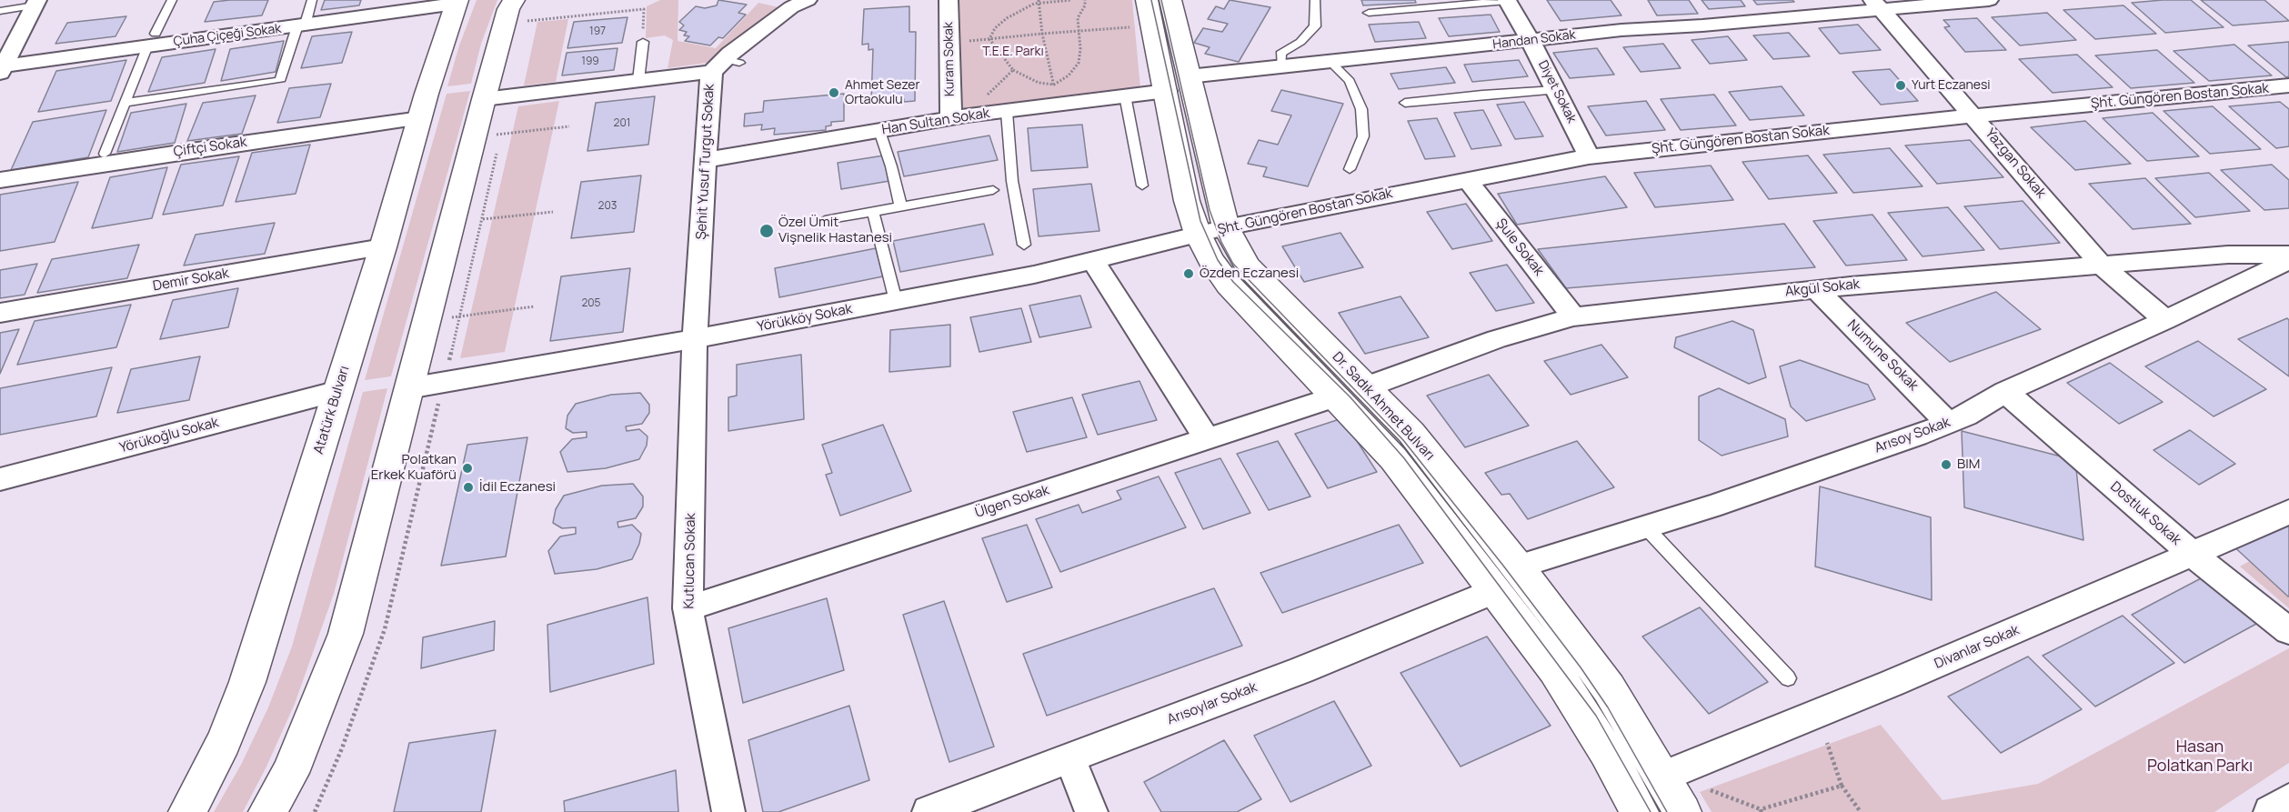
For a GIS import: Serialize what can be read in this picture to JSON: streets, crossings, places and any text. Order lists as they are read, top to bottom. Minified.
{"streets":{"main road":["Dr. Sadık Ahmet Bulvarı","Atatürk Bulvarı"],"street":["Çuha Çiçeği Sokak","Handan Sokak","Kuram Sokak","Diyet Sokak","Şht. Güngören Bostan Sokak","Han Sultan Sokak","Çiftçi Sokak","Şehit Yusuf Turgut Sokak","Yazgan Sokak","Şule Sokak","Demir Sokak","Akgül Sokak","Yörükköy Sokak","Numune Sokak","Yörükoğlu Sokak","Arısoy Sokak","Ülgen Sokak","Dostluk Sokak","Kutlucan Sokak","Divanlar Sokak","Arısoylar Sokak"]},"crossings":[["Çuha Çiçeği Sokak","Atatürk Bulvarı"],["Handan Sokak","Diyet Sokak"],["Handan Sokak","Han Sultan Sokak"],["Handan Sokak","Yazgan Sokak"],["Handan Sokak","Dr. Sadık Ahmet Bulvarı"],["Kuram Sokak","Han Sultan Sokak"],["Diyet Sokak","Şht. Güngören Bostan Sokak"],["Şht. Güngören Bostan Sokak","Yazgan Sokak"],["Şht. Güngören Bostan Sokak","Şule Sokak"],["Şht. Güngören Bostan Sokak","Yörükköy Sokak"],["Şht. Güngören Bostan Sokak","Dr. Sadık Ahmet Bulvarı"],["Han Sultan Sokak","Şehit Yusuf Turgut Sokak"],["Han Sultan Sokak","Dr. Sadık Ahmet Bulvarı"],["Çiftçi Sokak","Atatürk Bulvarı"],["Şehit Yusuf Turgut Sokak","Yörükköy Sokak"],["Şehit Yusuf Turgut Sokak","Kutlucan Sokak"],["Yazgan Sokak","Akgül Sokak"],["Yazgan Sokak","Arısoy Sokak"],["Şule Sokak","Akgül Sokak"],["Demir Sokak","Atatürk Bulvarı"],["Akgül Sokak","Numune Sokak"],["Akgül Sokak","Dr. Sadık Ahmet Bulvarı"],["Yörükköy Sokak","Dr. Sadık Ahmet Bulvarı"],["Yörükköy Sokak","Kutlucan Sokak"],["Numune Sokak","Arısoy Sokak"],["Dr. Sadık Ahmet Bulvarı","Arısoy Sokak"],["Dr. Sadık Ahmet Bulvarı","Ülgen Sokak"],["Dr. Sadık Ahmet Bulvarı","Divanlar Sokak"],["Dr. Sadık Ahmet Bulvarı","Arısoylar Sokak"],["Atatürk Bulvarı","Yörükoğlu Sokak"],["Arısoy Sokak","Dostluk Sokak"],["Ülgen Sokak","Kutlucan Sokak"],["Dostluk Sokak","Divanlar Sokak"]],"parks":["T.E.E. Parkı","Hasan Polatkan Parkı"],"places":["Yurt Eczanesi","Ahmet Sezer Ortaokulu","Özel Ümit Vişnelik Hastanesi","Özden Eczanesi","BIM","Polatkan Erkek Kuaförü","İdil Eczanesi"],"house_numbers":["197","199","201","203","205"]}
